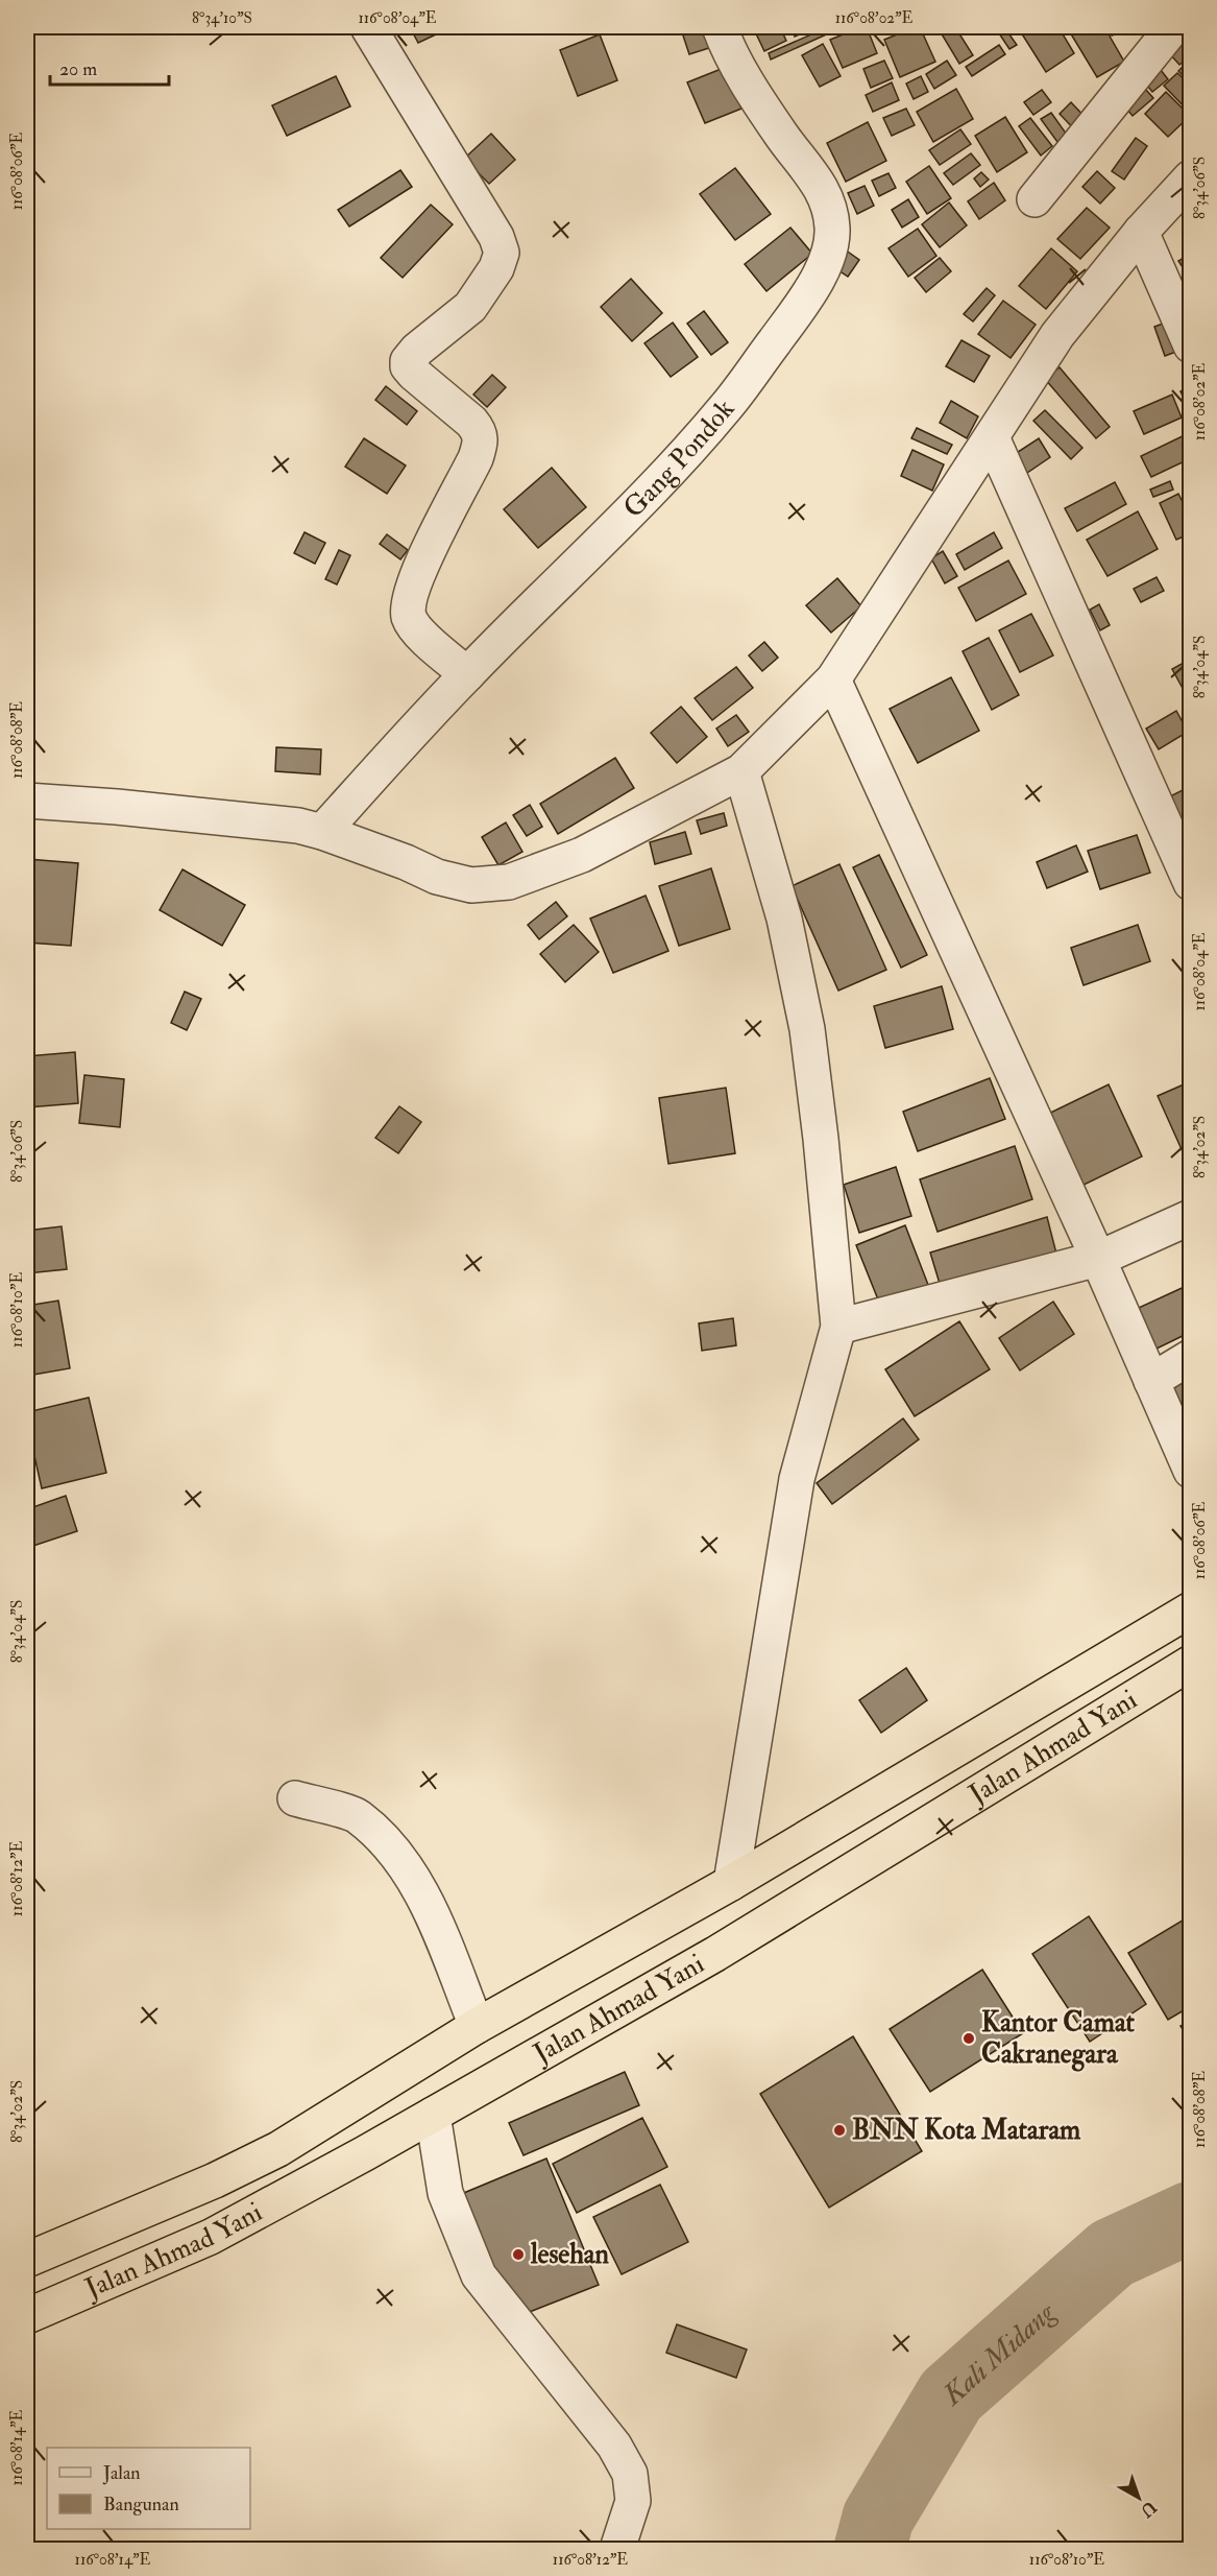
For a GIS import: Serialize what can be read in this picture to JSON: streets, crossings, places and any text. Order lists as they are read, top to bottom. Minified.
{"streets":{"highway":["Jalan Ahmad Yani"],"street":["Gang Pondok"]},"water":["Kali Midang"],"places":["Kantor Camat Cakranegara","BNN Kota Mataram","lesehan"],"legend":["Jalan","Bangunan"],"scale_bar":"20 m","north":"bottom right","coordinates":["8°34'10\"S","116°08'04\"E","116°08'02\"E","116°08'06\"E","8°34'06\"S","8°34'04\"S","116°08'08\"E","8°34'02\"S","116°08'10\"E","116°08'12\"E","116°08'14\"E"]}
